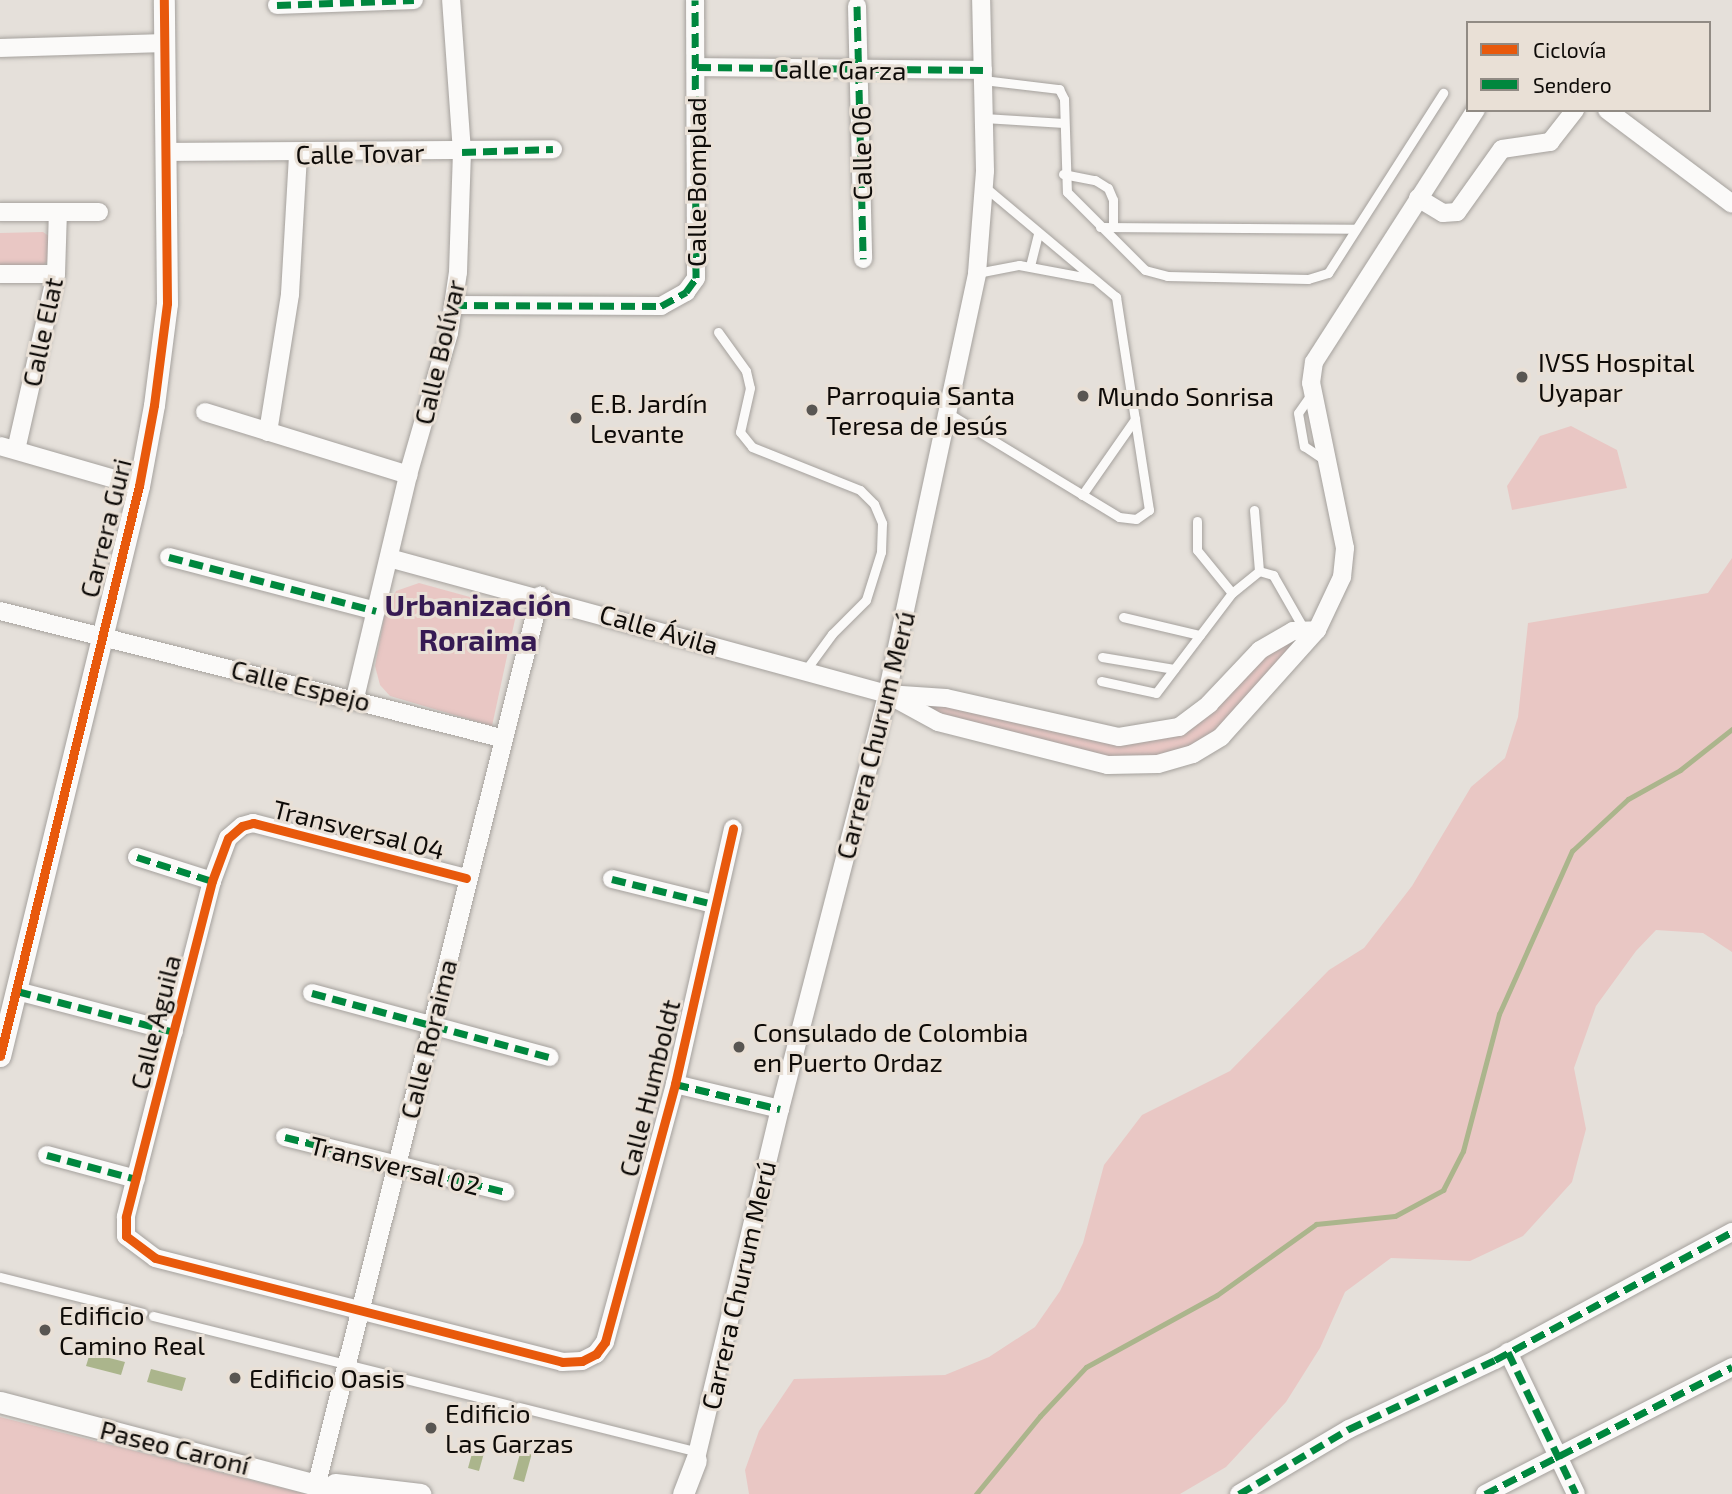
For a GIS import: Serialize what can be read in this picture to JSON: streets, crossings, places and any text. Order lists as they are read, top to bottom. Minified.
{"streets":{"street":["Calle Garza","Calle Tovar","Calle 06","Calle Bomplad","Calle Elat","Calle Bolívar","Carrera Guri","Calle Ávila","Calle Espejo","Carrera Churum Merú","Transversal 04","Calle Aguila","Calle Roraima","Calle Humboldt","Transversal 02","Paseo Caroní"]},"crossings":[["Calle Garza","Calle 06"],["Calle Garza","Calle Bomplad"],["Calle Garza","Carrera Churum Merú"],["Calle Tovar","Calle Bolívar"],["Calle Tovar","Carrera Guri"],["Calle Bomplad","Calle Bolívar"],["Calle Bolívar","Calle Ávila"],["Calle Bolívar","Calle Espejo"],["Carrera Guri","Calle Espejo"],["Calle Ávila","Carrera Churum Merú"],["Calle Ávila","Calle Roraima"],["Calle Espejo","Calle Roraima"],["Transversal 04","Calle Aguila"],["Transversal 04","Calle Roraima"],["Calle Aguila","Calle Roraima"],["Calle Aguila","Calle Humboldt"],["Calle Roraima","Calle Humboldt"],["Calle Roraima","Transversal 02"],["Calle Roraima","Paseo Caroní"]],"districts":["Urbanización Roraima"],"places":["IVSS Hospital Uyapar","Mundo Sonrisa","Parroquia Santa Teresa de Jesús","E.B. Jardín Levante","Consulado de Colombia en Puerto Ordaz","Edificio Camino Real","Edificio Oasis","Edificio Las Garzas"],"legend":["Ciclovía","Sendero"]}
